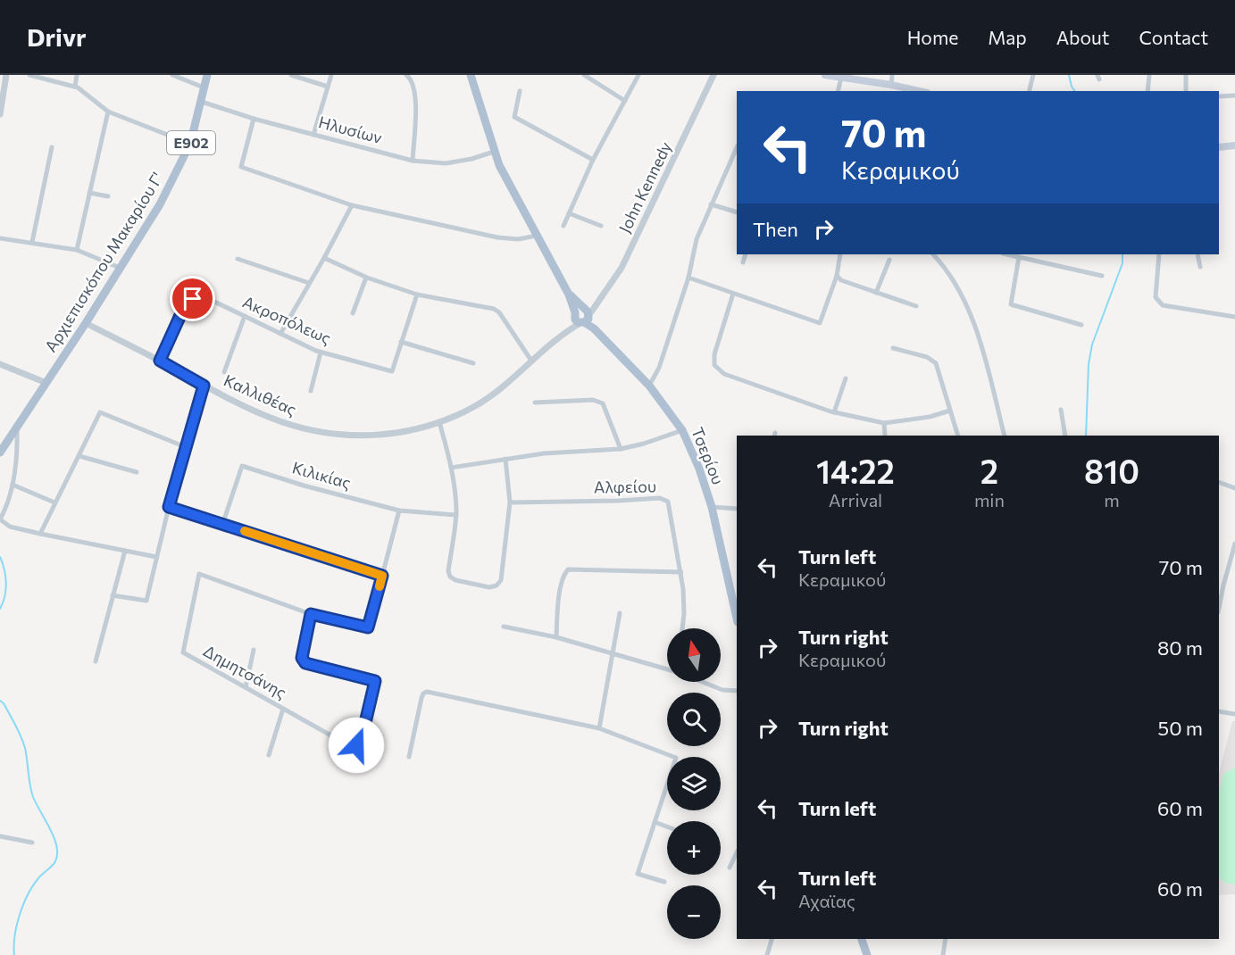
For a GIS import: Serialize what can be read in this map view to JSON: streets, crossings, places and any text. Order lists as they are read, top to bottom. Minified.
{"streets":{"main road":["E902","Αρχιεπισκόπου Μακαρίου Γ'","Τσερίου"],"street":["Ηλυσίων","John Kennedy","Ακροπόλεως","Καλλιθέας","Κιλικίας","Αλφείου","Δημητσάνης"]},"crossings":[["Ηλυσίων","Αρχιεπισκόπου Μακαρίου Γ'"],["Ηλυσίων","Τσερίου"],["John Kennedy","Καλλιθέας"],["John Kennedy","Τσερίου"],["Αρχιεπισκόπου Μακαρίου Γ'","Καλλιθέας"],["Ακροπόλεως","Καλλιθέας"],["Καλλιθέας","Τσερίου"]],"north":"top","page":{"header":"Drivr","nav":["Home","Map","About","Contact"],"turn":["70 m","Κεραμικού"],"then":"Then","eta":["14:22","Arrival","2","min","810","m"],"list":[{"name":"Turn left","note":"Κεραμικού","value":"70 m"},{"name":"Turn right","note":"Κεραμικού","value":"80 m"},{"name":"Turn right","value":"50 m"},{"name":"Turn left","value":"60 m"},{"name":"Turn left","note":"Αχαϊας","value":"60 m"}],"map_buttons":["+","−"]}}
